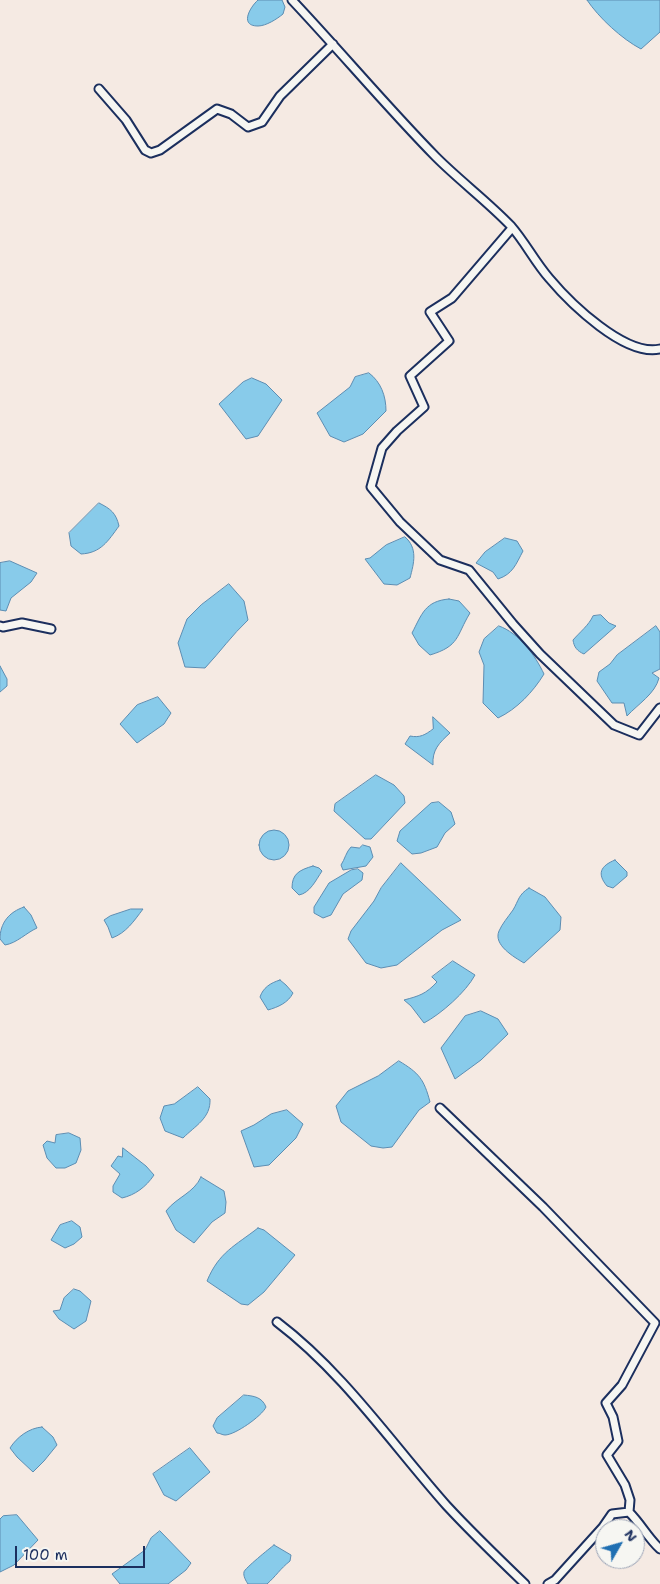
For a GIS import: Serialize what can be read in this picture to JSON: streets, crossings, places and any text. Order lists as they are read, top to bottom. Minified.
{"scale_bar":"100 m","north":"top right"}
